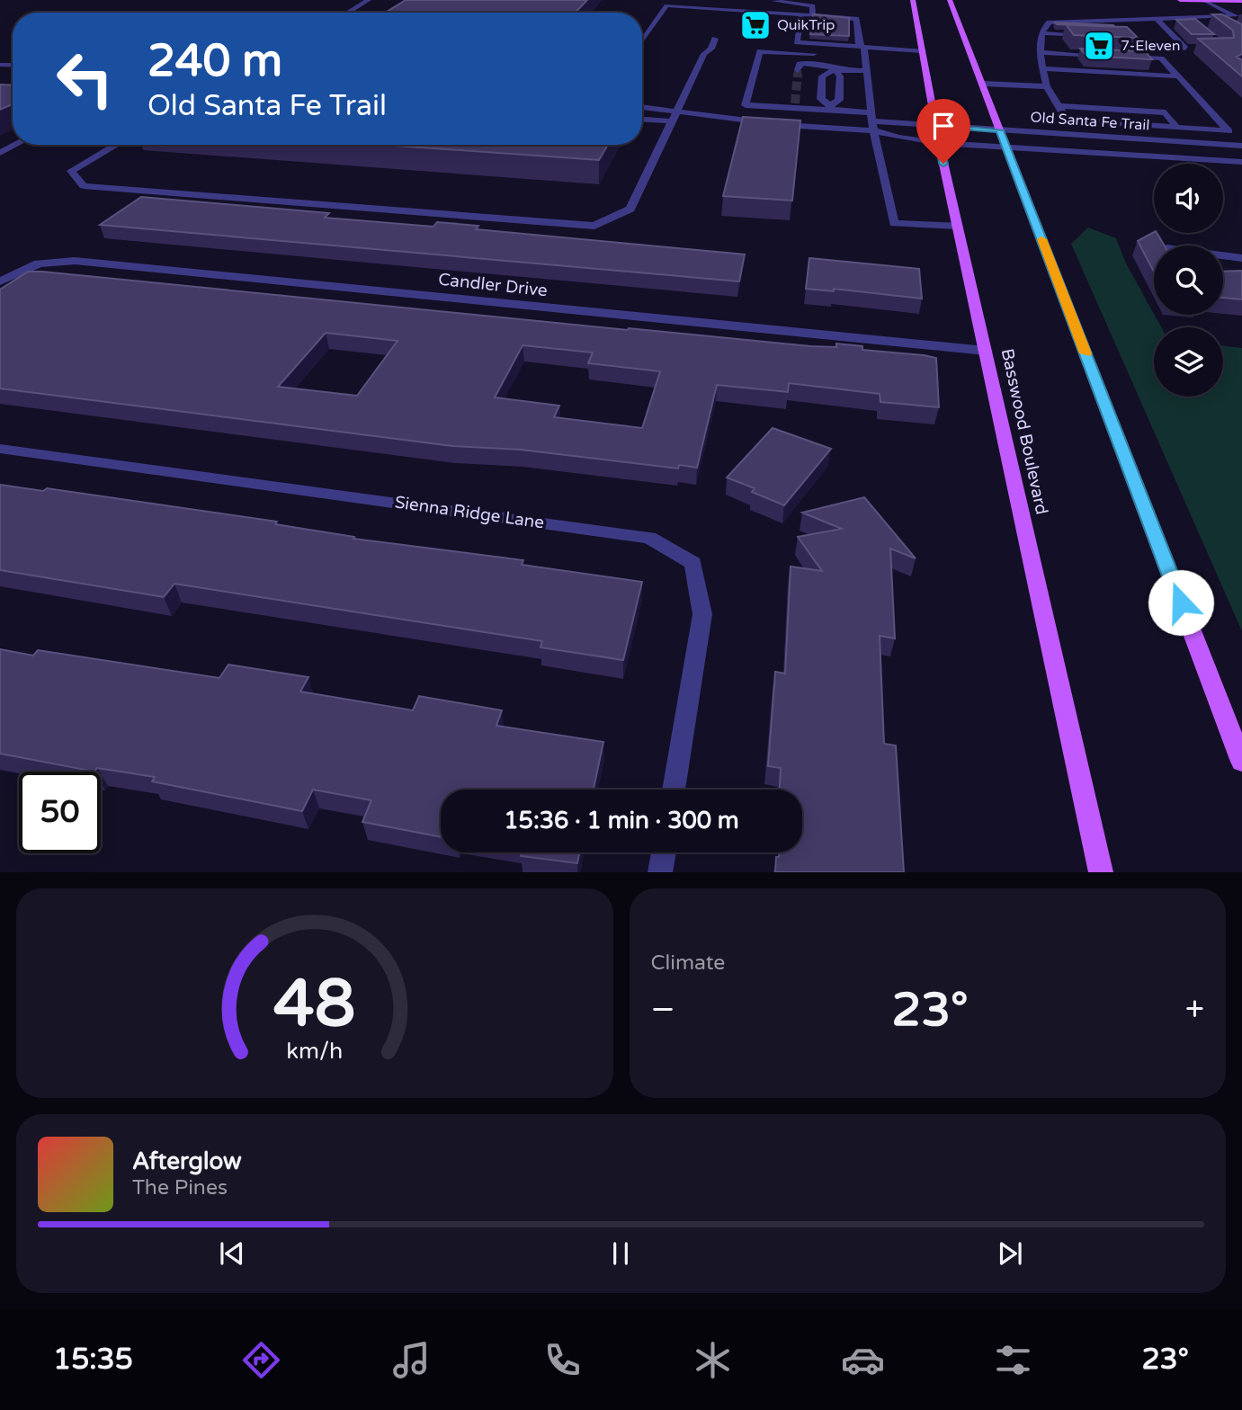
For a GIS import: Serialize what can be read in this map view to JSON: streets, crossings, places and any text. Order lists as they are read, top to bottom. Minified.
{"streets":{"main road":["Basswood Boulevard"],"street":["Old Santa Fe Trail","Candler Drive","Sienna Ridge Lane"]},"crossings":[["Old Santa Fe Trail","Basswood Boulevard"],["Candler Drive","Basswood Boulevard"]],"places":{"supermarket":["QuikTrip","7-Eleven"]},"page":{"turn":["240 m","Old Santa Fe Trail"],"limit":"50","trip":"15:36 · 1 min · 300 m","tile":"Climate","heat":["−","23°","+"],"song":["Afterglow","The Pines"],"tabs":["15:35","23°"],"gauge":["48","km/h"]}}
